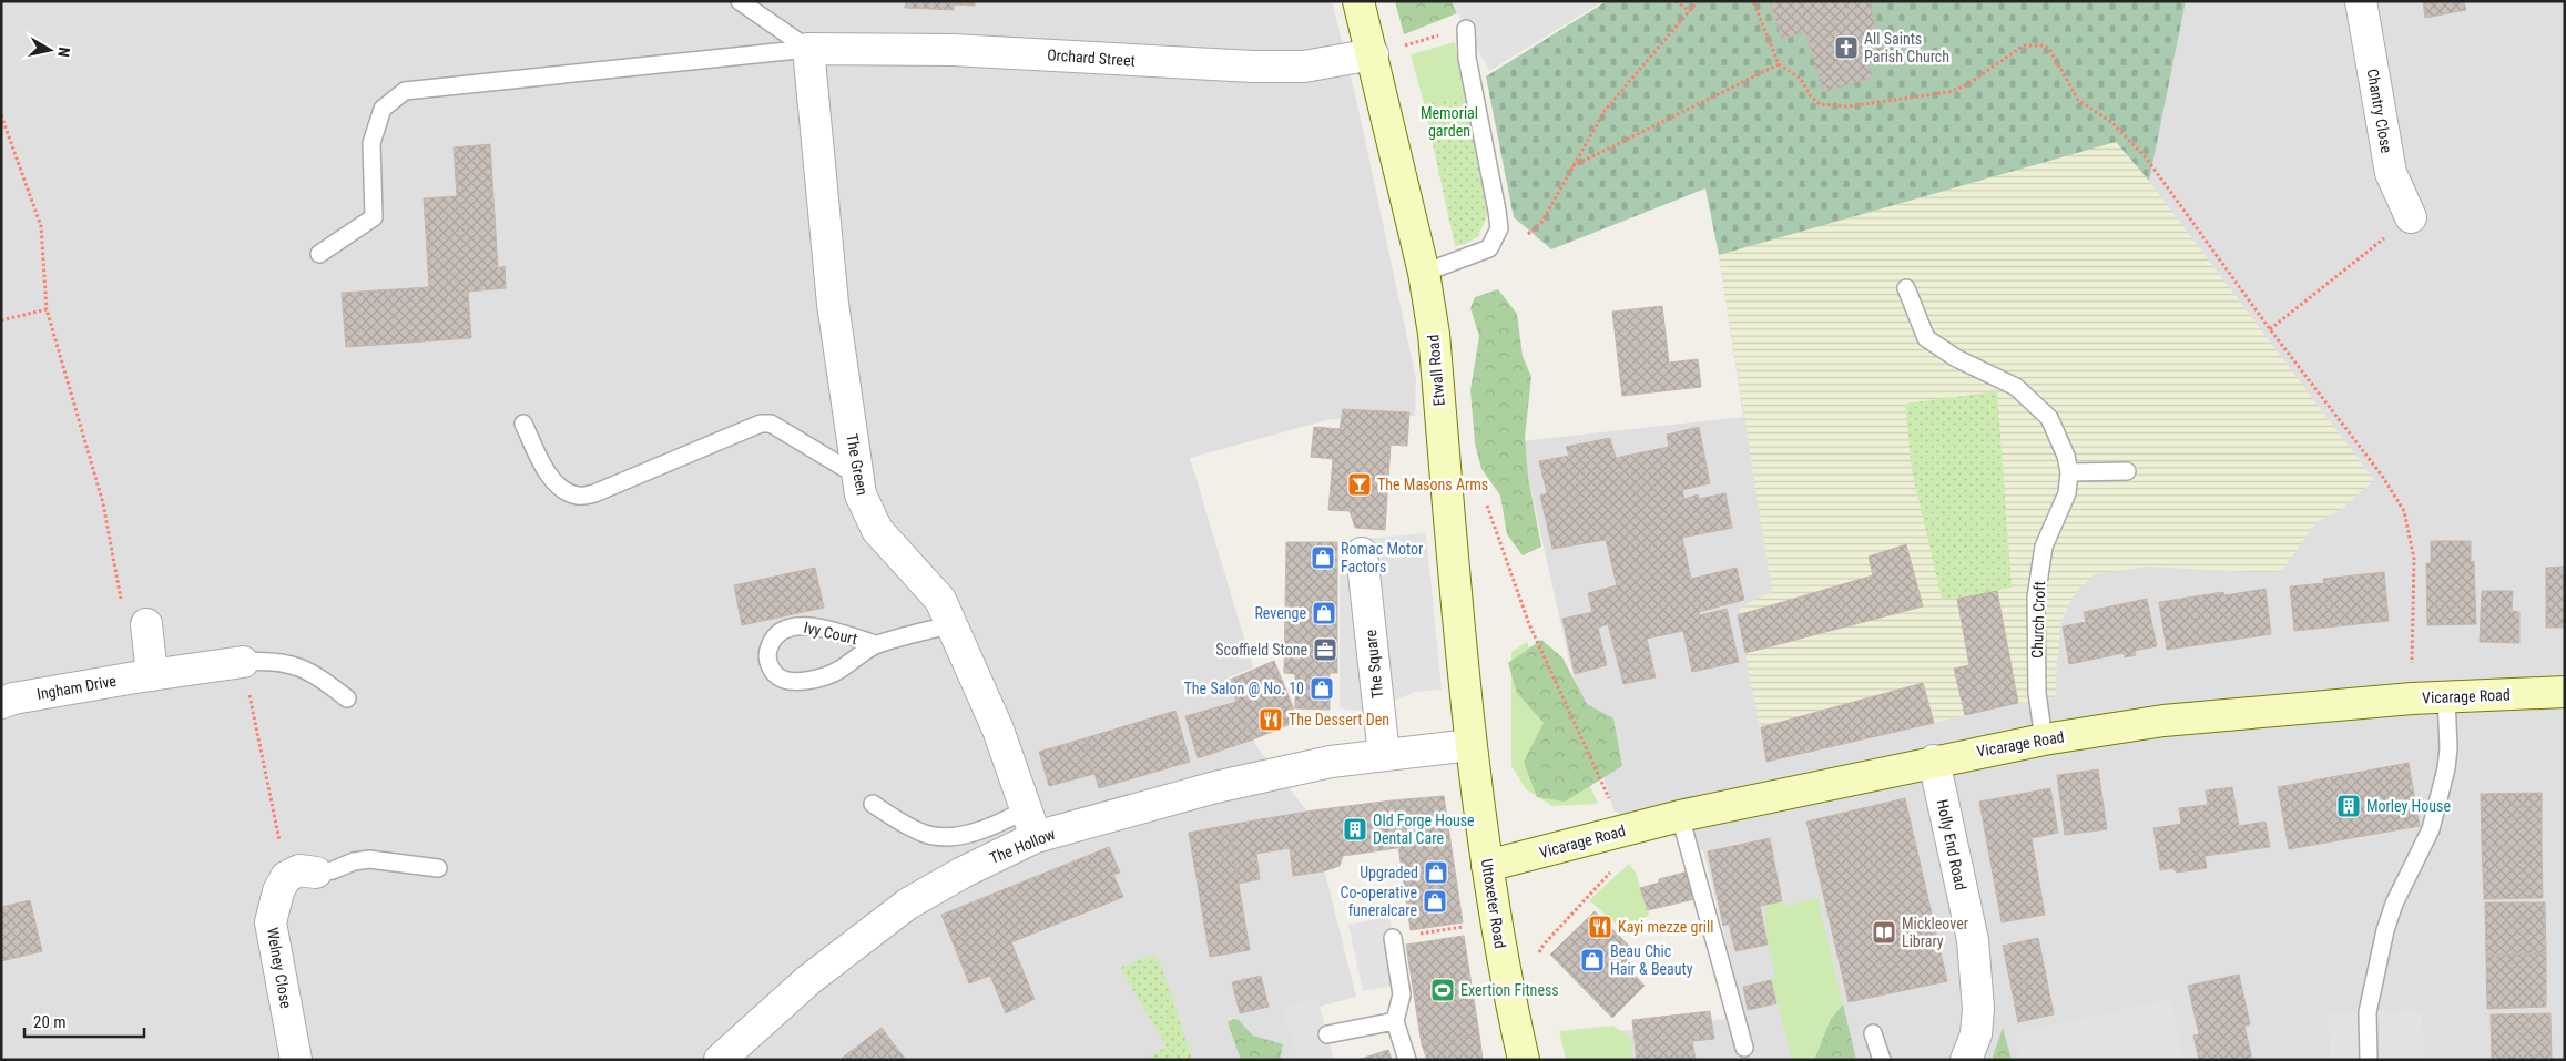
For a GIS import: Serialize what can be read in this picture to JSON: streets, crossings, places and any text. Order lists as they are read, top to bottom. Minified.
{"streets":{"street":["Orchard Street","Chantry Close","Etwall Road","The Green","The Square","Ingham Drive","Vicarage Road","Holly End Road","The Hollow","Uttoxeter Road","Welney Close"],"lane":["Church Croft","Ivy Court"]},"crossings":[["Orchard Street","Etwall Road"],["Orchard Street","The Green"],["Etwall Road","Uttoxeter Road"],["The Green","Ivy Court"],["The Green","The Hollow"],["Church Croft","Vicarage Road"],["The Square","The Hollow"],["Vicarage Road","Holly End Road"],["Vicarage Road","Uttoxeter Road"]],"parks":["Memorial garden"],"places":{"church":["All Saints Parish Church"],"bar":["The Masons Arms"],"shop":["Romac Motor Factors","Revenge","The Salon @ No. 10","Upgraded","Co-operative funeralcare","Beau Chic Hair & Beauty"],"office":["Scoffield Stone"],"restaurant":["The Dessert Den","Kayi mezze grill"],"building":["Morley House","Old Forge House Dental Care"],"library":["Mickleover Library"],"sports":["Exertion Fitness"]},"scale_bar":"20 m","north":"right"}
